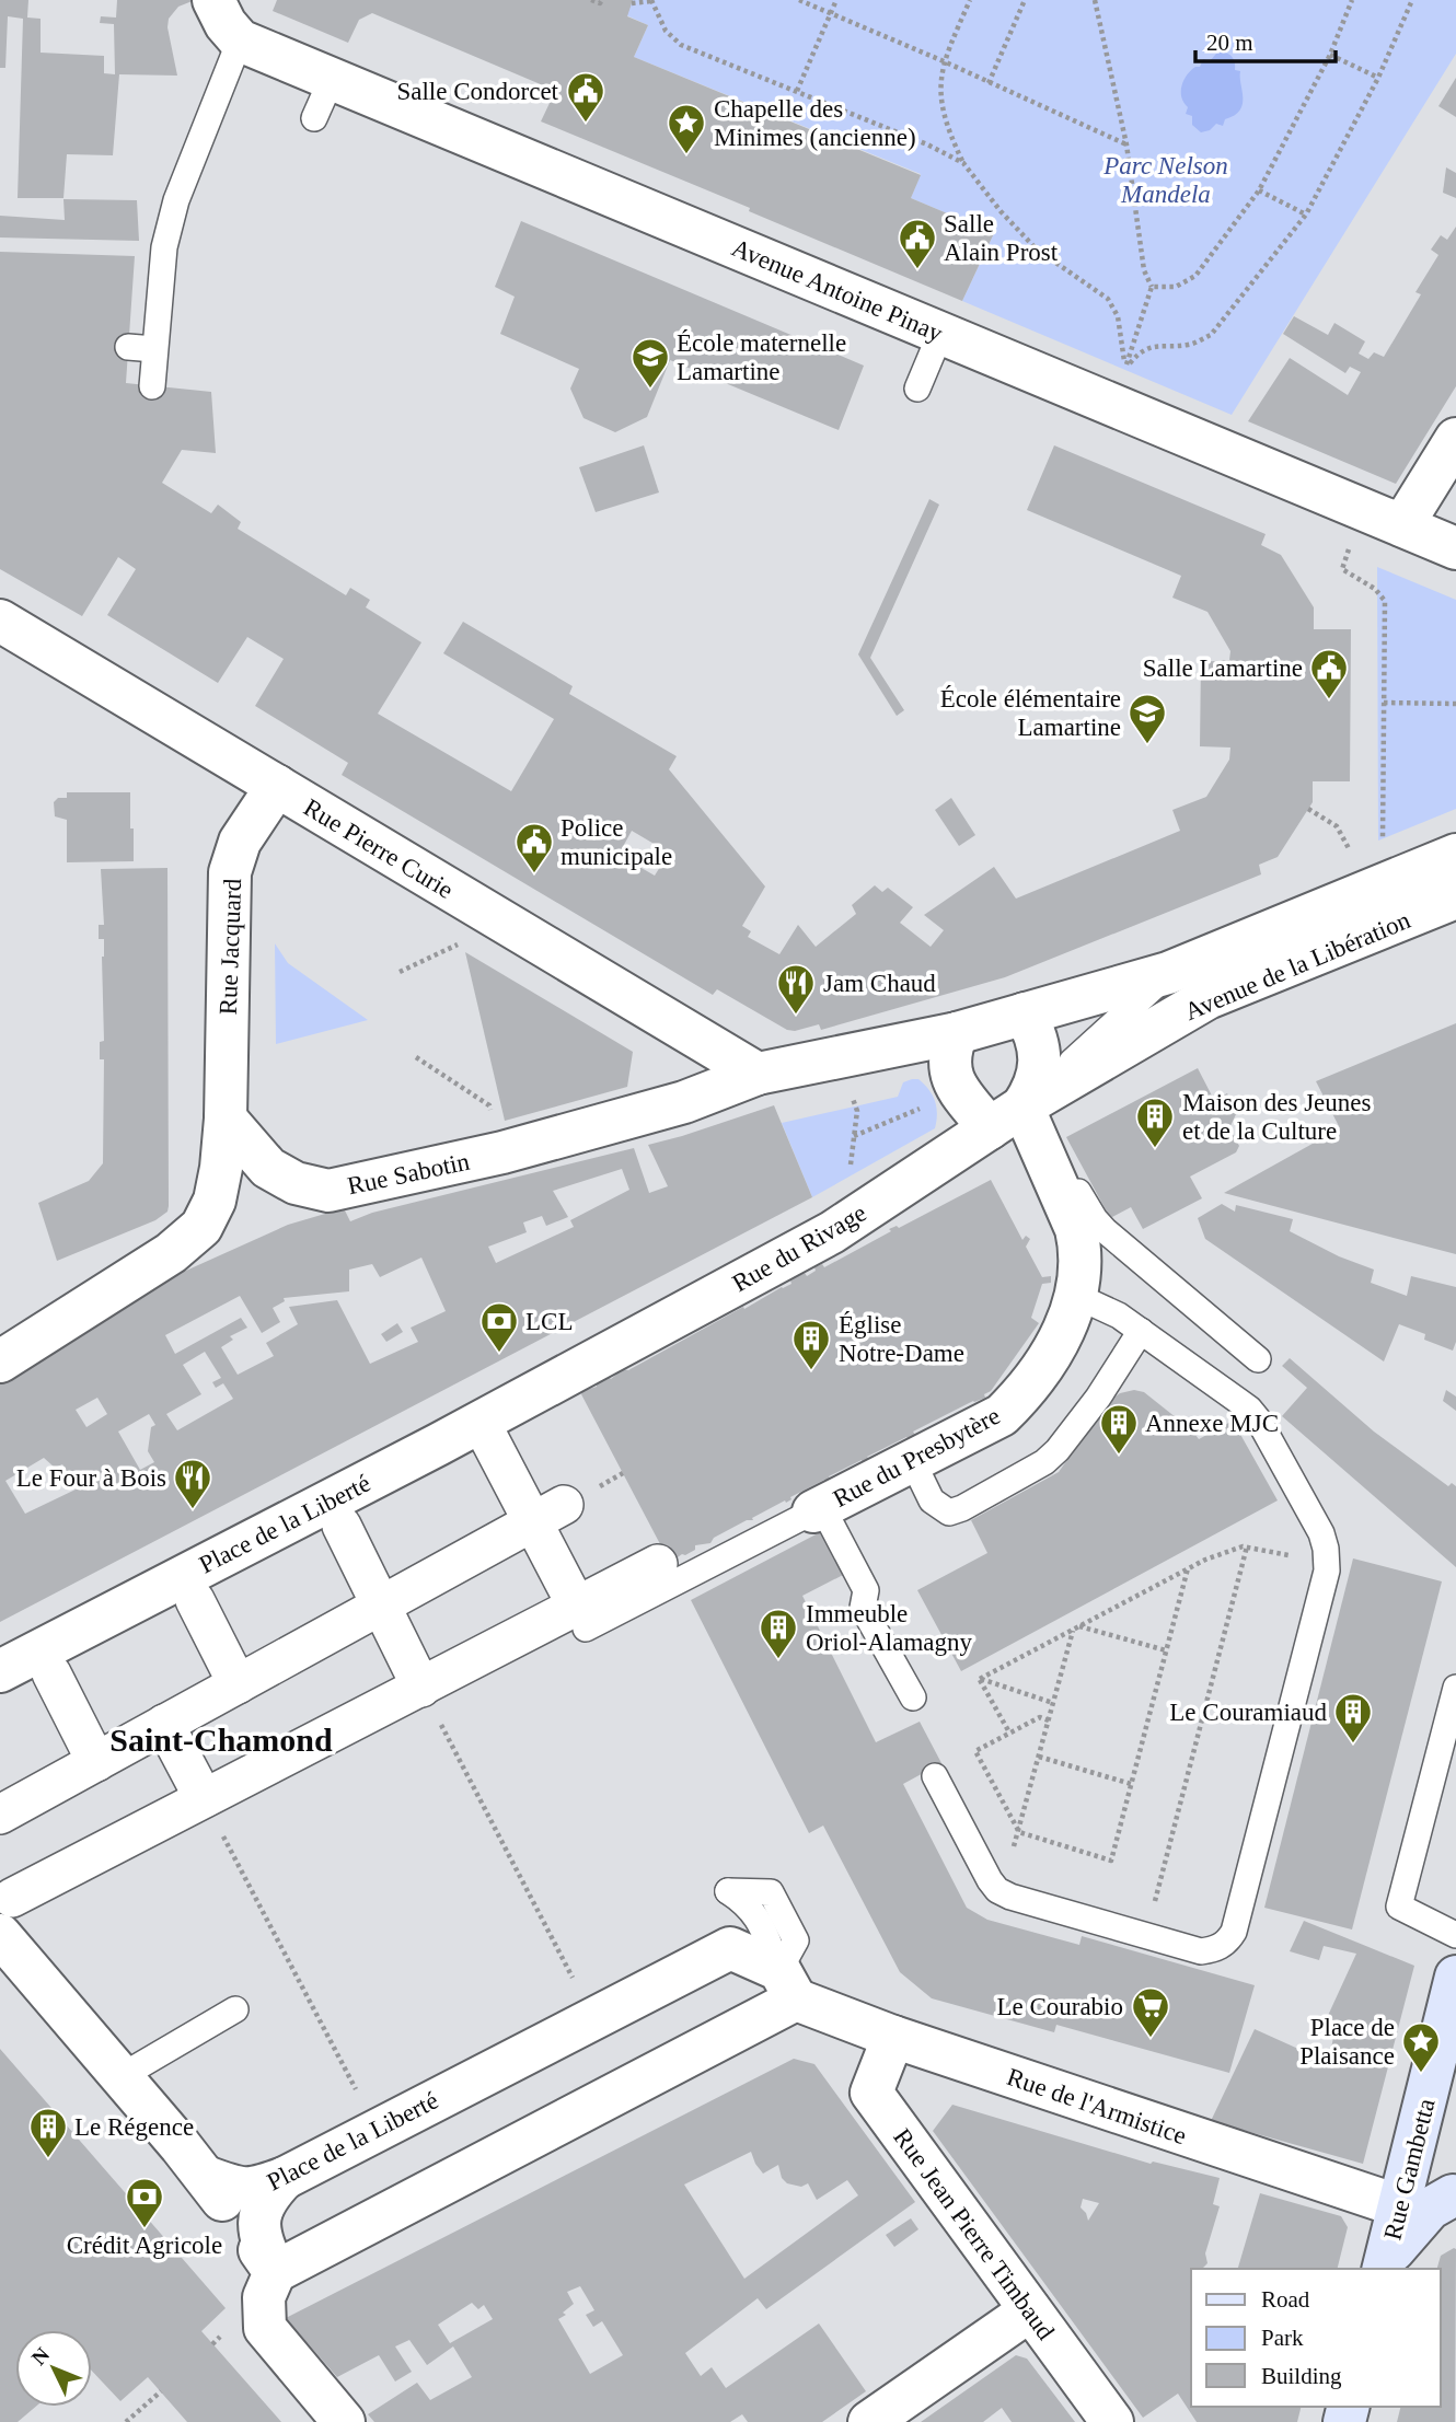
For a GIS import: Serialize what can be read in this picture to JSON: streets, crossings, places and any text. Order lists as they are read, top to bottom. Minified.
{"streets":{"main road":["Rue Gambetta"],"street":["Avenue Antoine Pinay","Rue Pierre Curie","Rue Jacquard","Avenue de la Libération","Rue Sabotin","Rue du Rivage","Rue du Presbytère","Place de la Liberté","Rue de l'Armistice","Rue Jean Pierre Timbaud"]},"crossings":[["Rue Pierre Curie","Rue Jacquard"],["Rue Pierre Curie","Rue Sabotin"],["Rue Jacquard","Rue Sabotin"],["Avenue de la Libération","Rue Sabotin"],["Avenue de la Libération","Rue du Rivage"],["Avenue de la Libération","Rue du Presbytère"],["Rue Sabotin","Rue du Rivage"],["Rue Sabotin","Rue du Presbytère"],["Rue du Rivage","Rue du Presbytère"],["Rue du Rivage","Place de la Liberté"],["Place de la Liberté","Rue de l'Armistice"],["Rue de l'Armistice","Rue Gambetta"],["Rue de l'Armistice","Rue Jean Pierre Timbaud"]],"districts":["Saint-Chamond"],"parks":["Parc Nelson Mandela"],"places":{"public building":["Salle Condorcet","Salle Alain Prost","Salle Lamartine","Police municipale"],"place":["Chapelle des Minimes (ancienne)","Place de Plaisance"],"school or university":["École maternelle Lamartine","École élémentaire Lamartine"],"restaurant":["Jam Chaud","Le Four à Bois"],"building":["Maison des Jeunes et de la Culture","Église Notre-Dame","Annexe MJC","Immeuble Oriol-Alamagny","Le Couramiaud","Le Régence"],"bank":["LCL","Crédit Agricole"],"supermarket":["Le Courabio"]},"legend":["Road","Park","Building"],"scale_bar":"20 m","north":"top left"}
